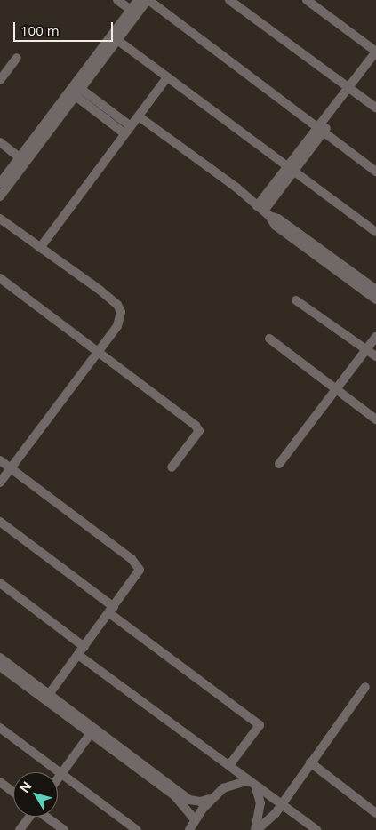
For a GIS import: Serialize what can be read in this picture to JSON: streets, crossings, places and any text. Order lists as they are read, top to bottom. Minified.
{"scale_bar":"100 m","north":"top left"}
